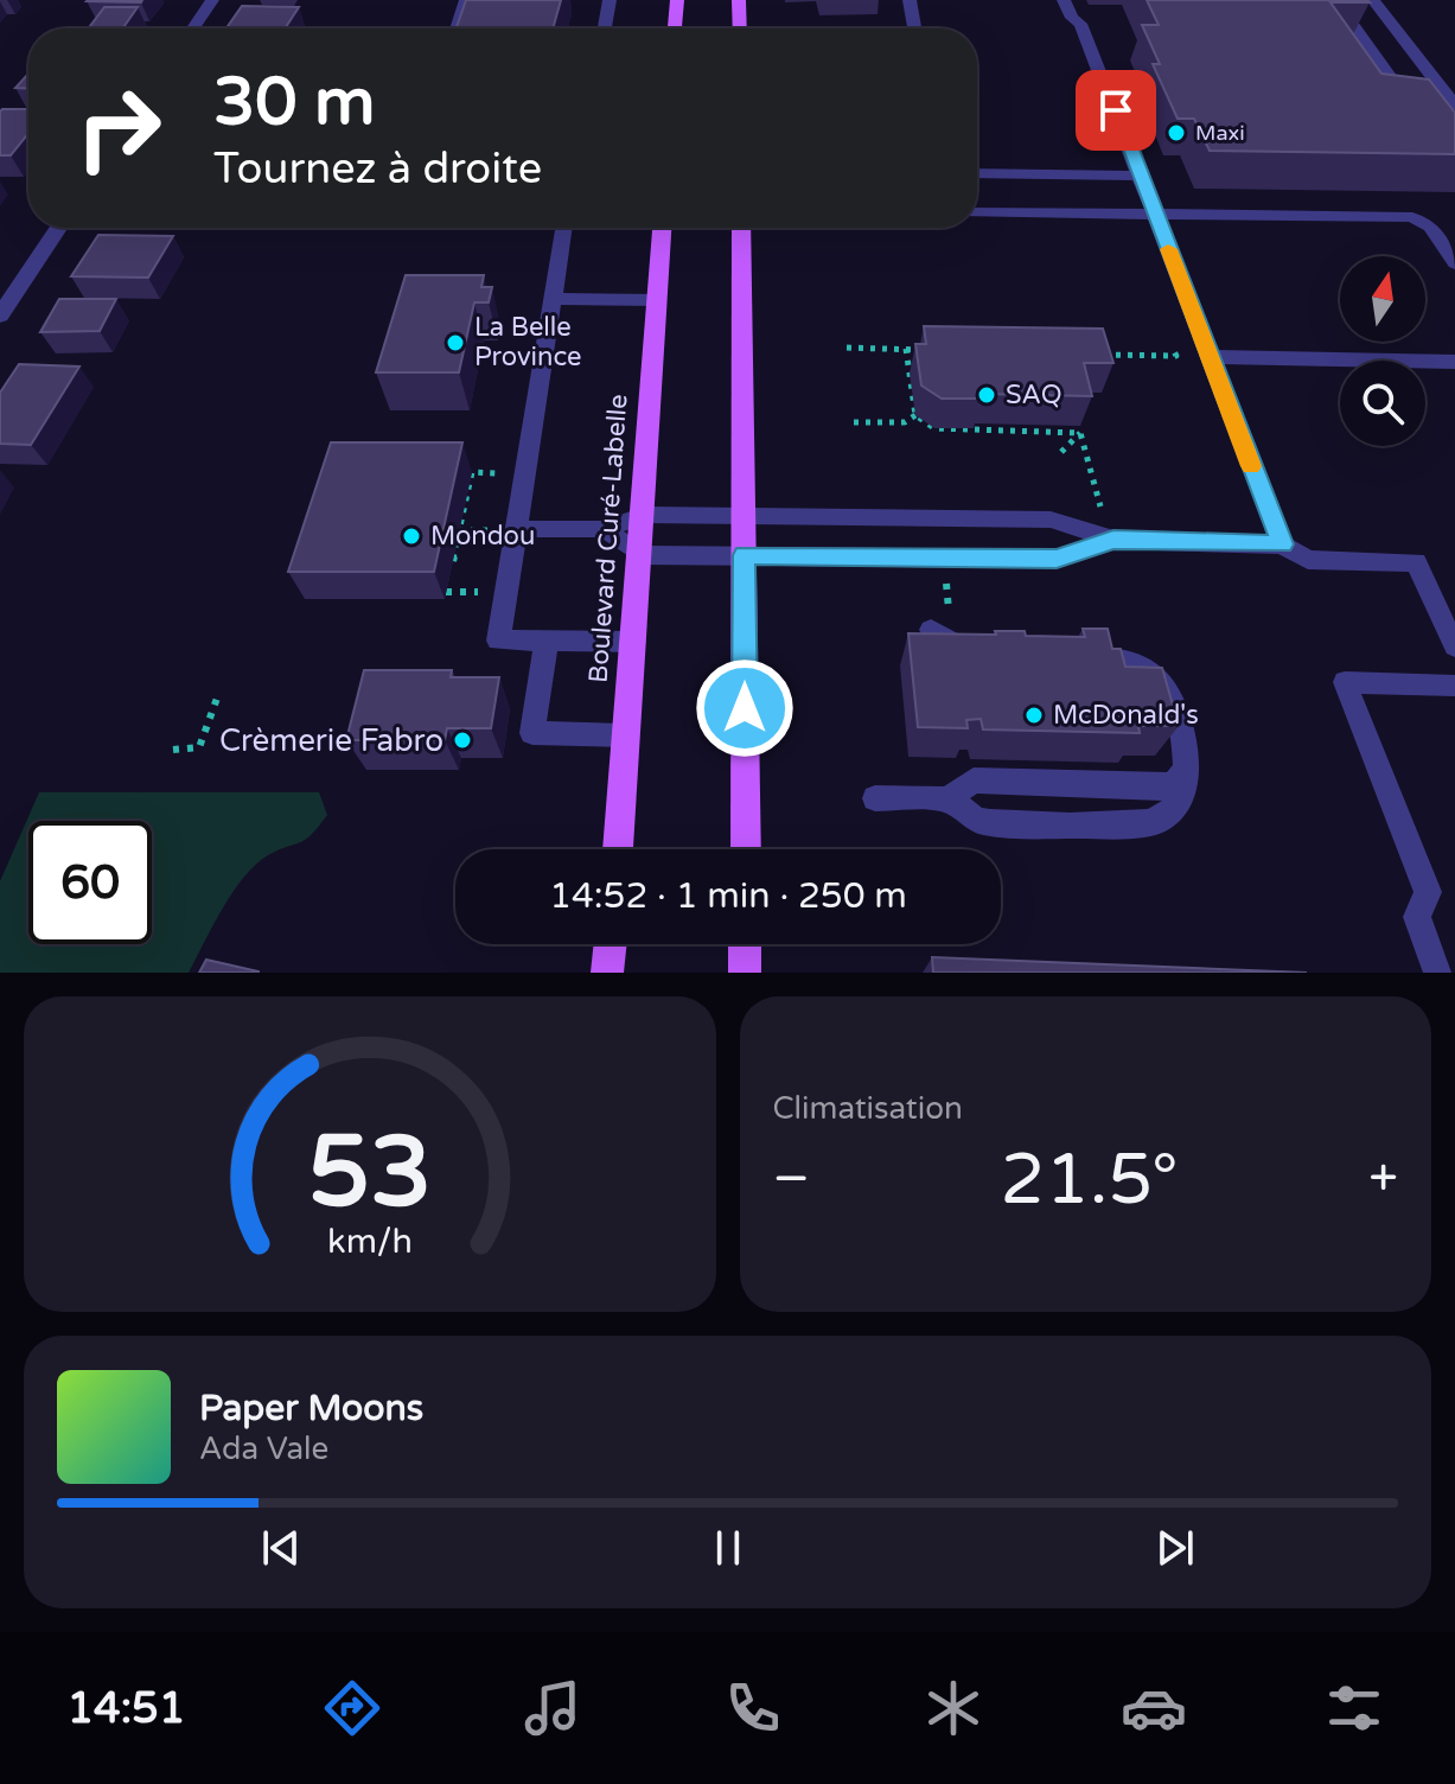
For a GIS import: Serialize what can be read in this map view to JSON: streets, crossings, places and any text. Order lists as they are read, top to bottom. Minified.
{"streets":{"main road":["Boulevard Curé-Labelle"]},"places":["Maxi","La Belle Province","SAQ","Mondou","McDonald's","Crèmerie Fabro"],"north":"top","page":{"turn":["30 m","Tournez à droite"],"limit":"60","trip":"14:52 · 1 min · 250 m","tile":"Climatisation","heat":["−","21.5°","+"],"song":["Paper Moons","Ada Vale"],"tabs":"14:51","gauge":["53","km/h"]}}
